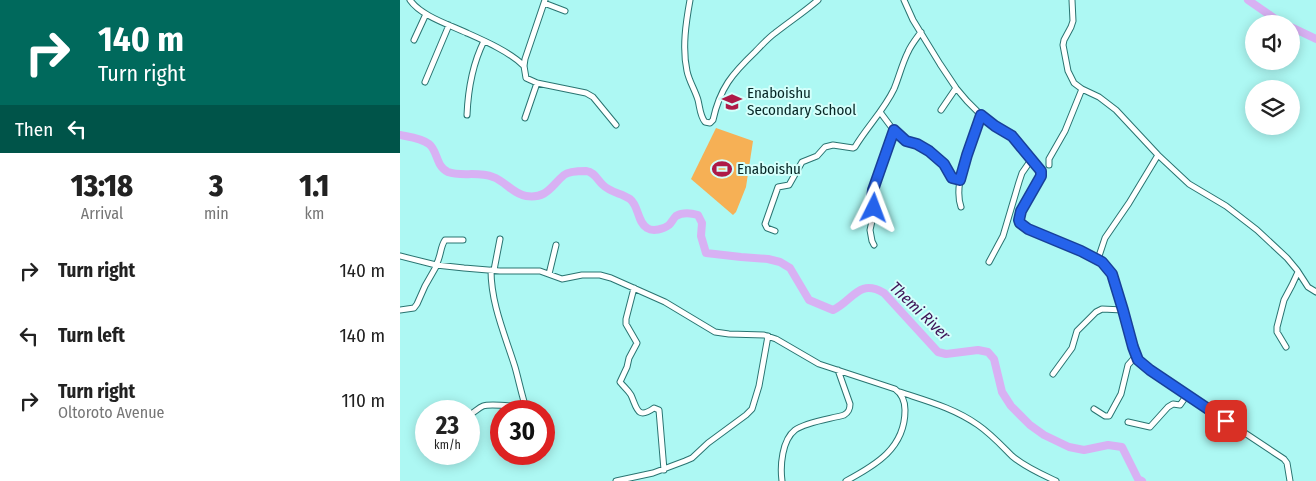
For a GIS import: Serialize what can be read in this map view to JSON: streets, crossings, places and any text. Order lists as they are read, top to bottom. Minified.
{"water":["Themi River"],"places":{"school or university":["Enaboishu Secondary School"],"sports":["Enaboishu"]},"page":{"turn":["140 m","Turn right"],"then":"Then","eta":["13:18","Arrival","3","min","1.1","km"],"list":[{"name":"Turn right","value":"140 m"},{"name":"Turn left","value":"140 m"},{"name":"Turn right","note":"Oltoroto Avenue","value":"110 m"}],"speed":"23 km/h","limit":"30"}}
